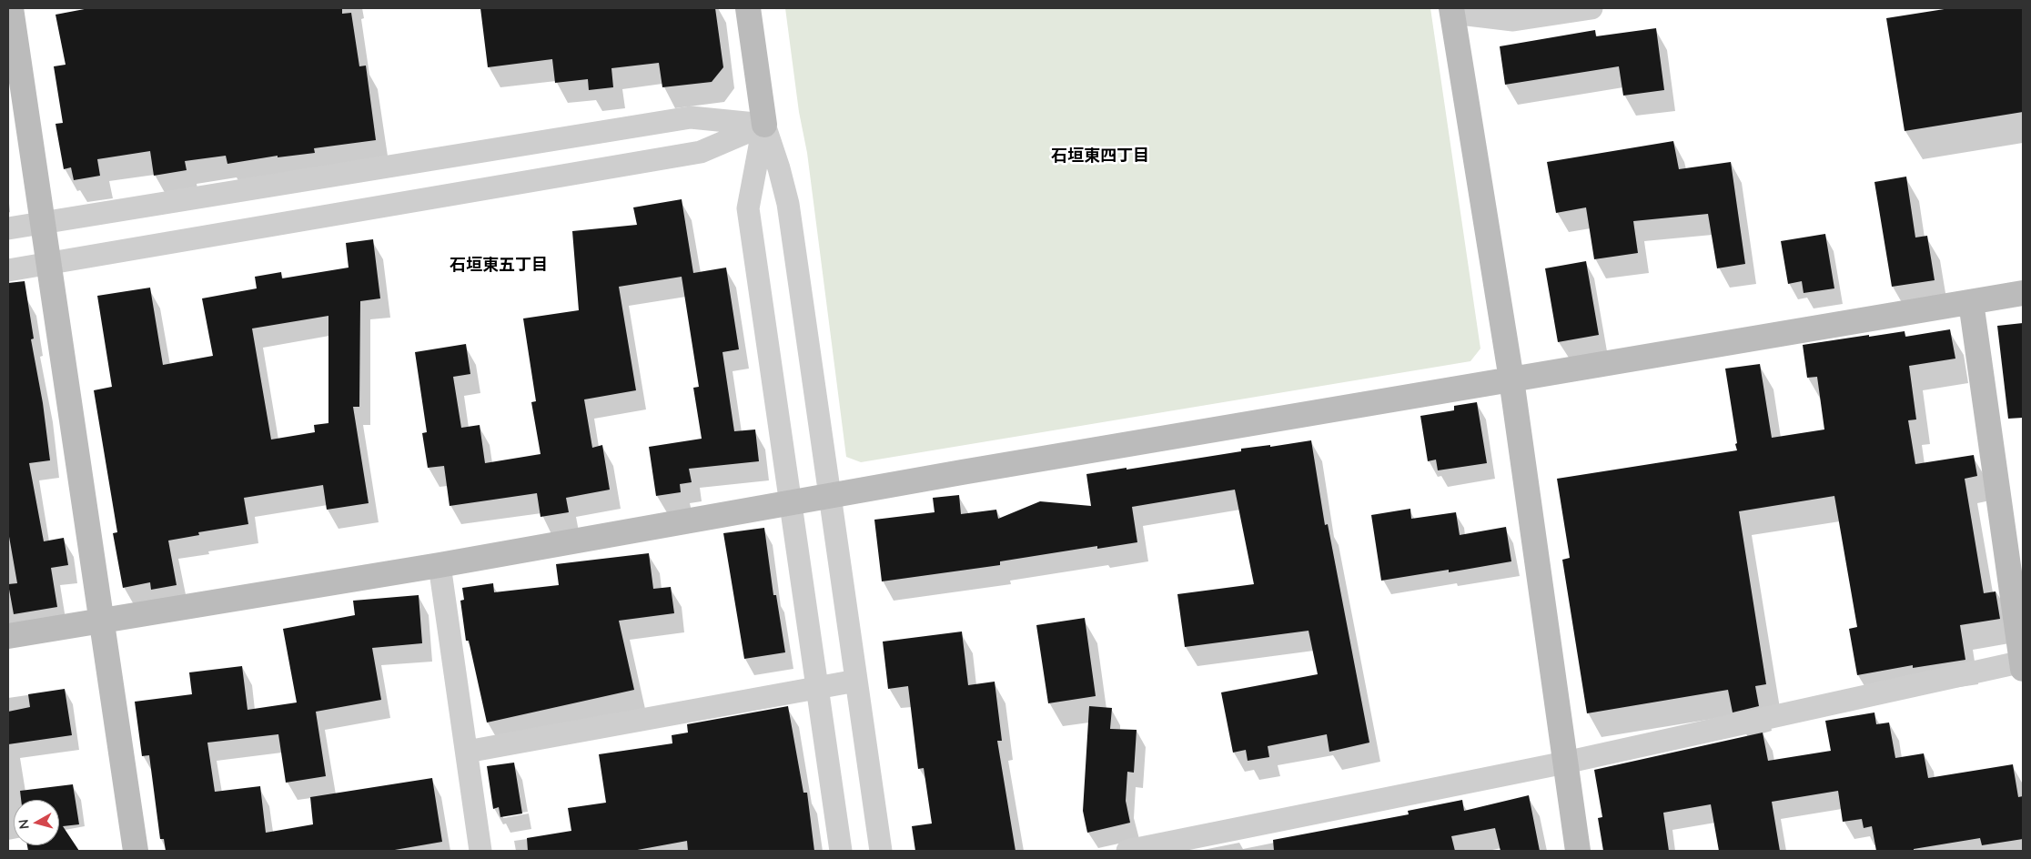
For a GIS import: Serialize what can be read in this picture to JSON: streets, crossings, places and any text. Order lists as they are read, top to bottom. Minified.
{"districts":["石垣東四丁目","石垣東五丁目"],"north":"left"}
